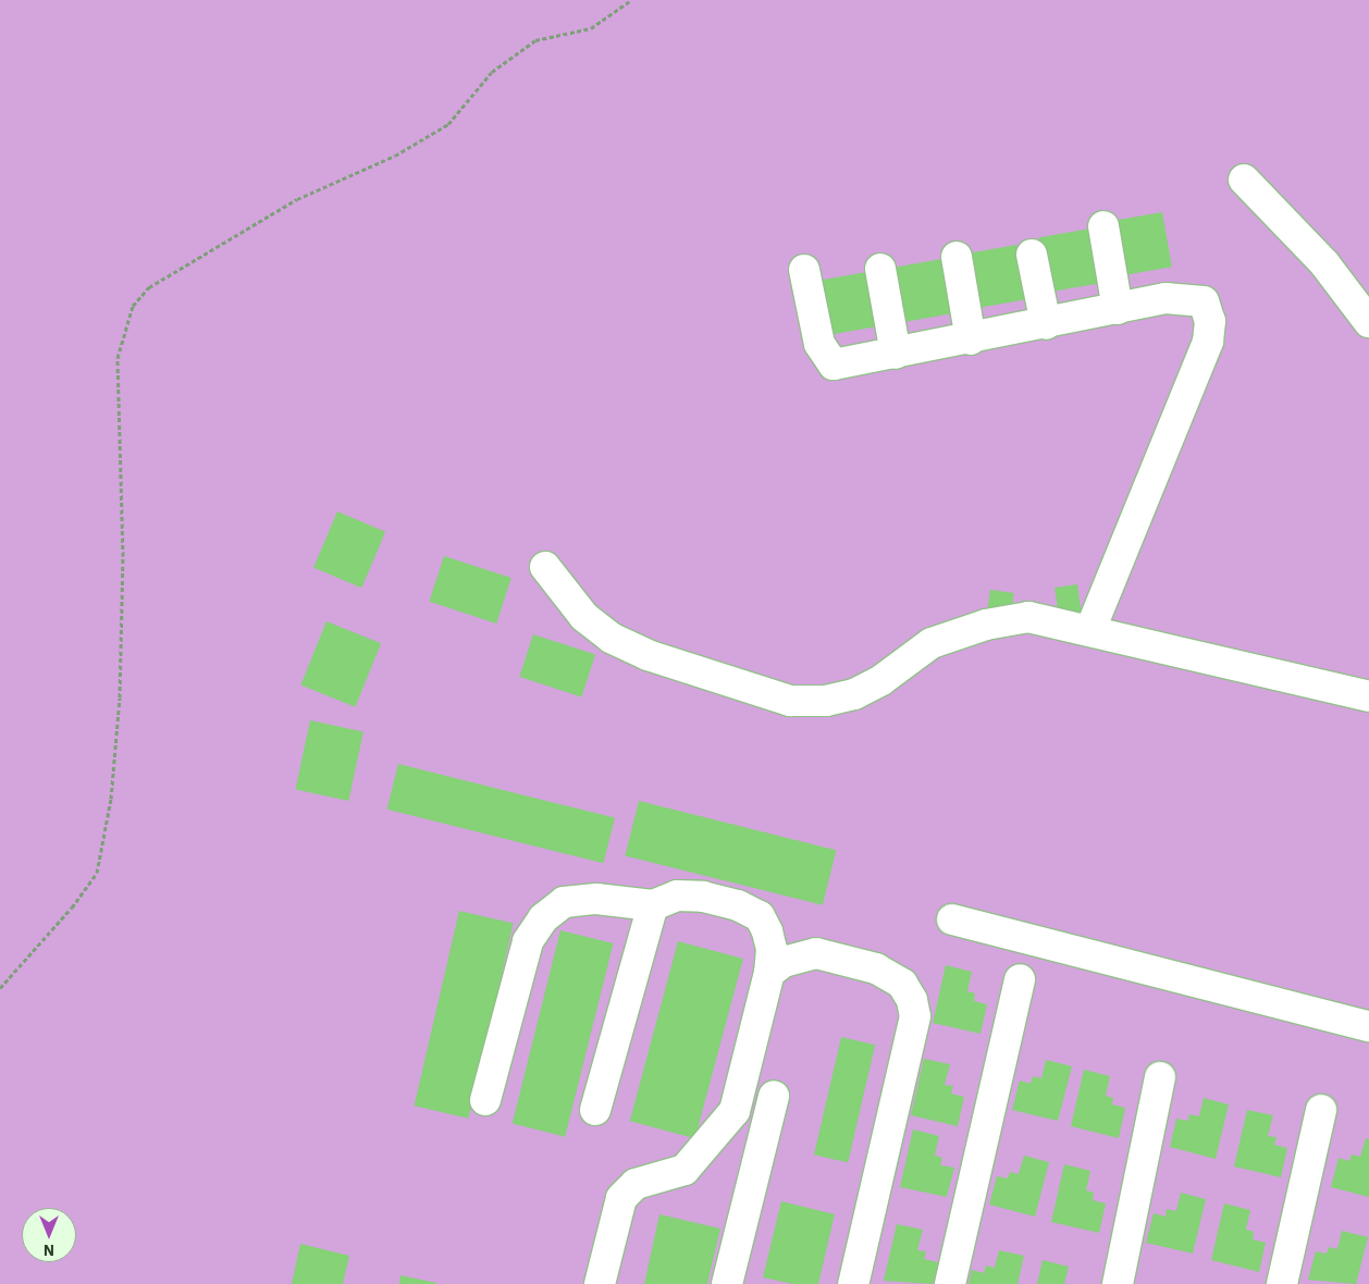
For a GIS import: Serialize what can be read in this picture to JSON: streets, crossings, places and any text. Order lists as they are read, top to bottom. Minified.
{"north":"bottom"}
